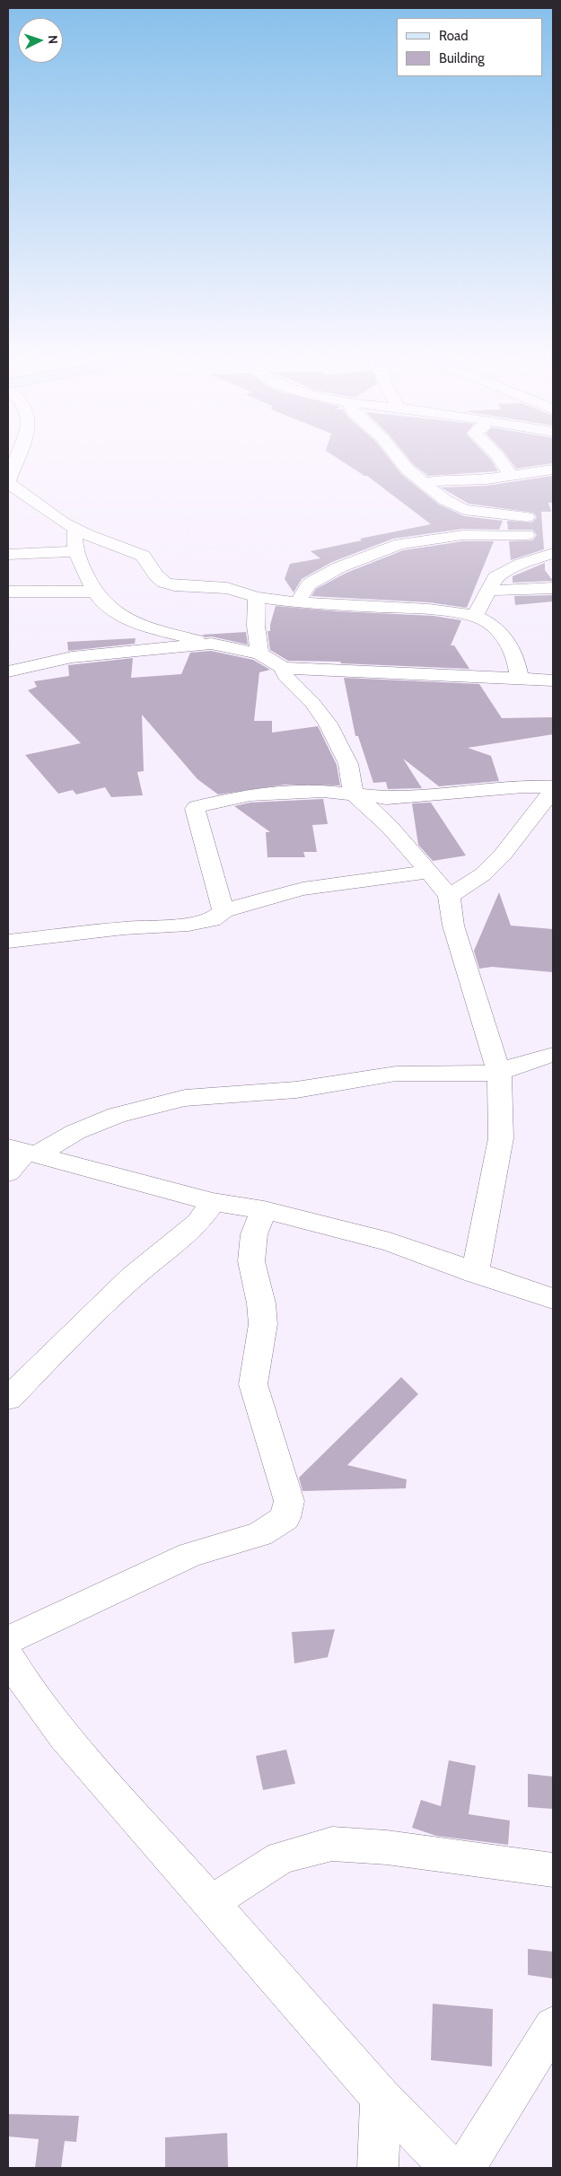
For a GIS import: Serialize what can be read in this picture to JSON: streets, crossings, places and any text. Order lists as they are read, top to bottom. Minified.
{"legend":["Road","Building"],"north":"right"}
